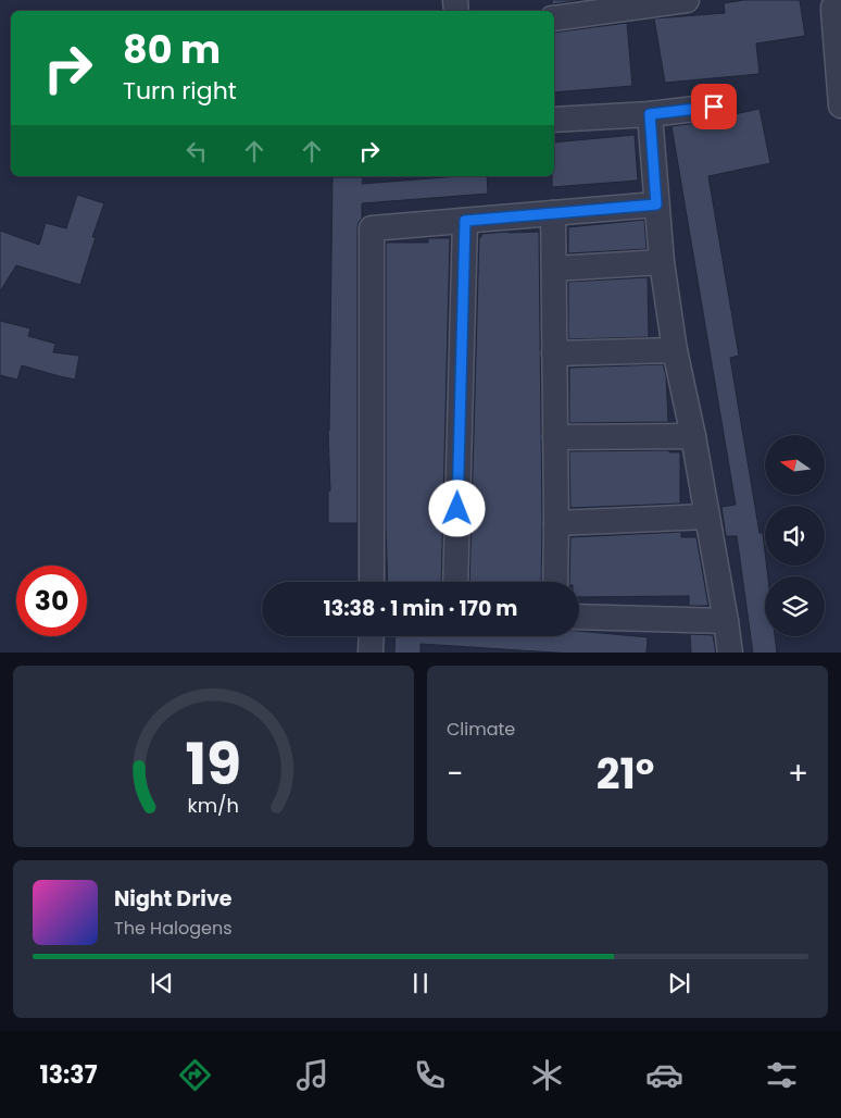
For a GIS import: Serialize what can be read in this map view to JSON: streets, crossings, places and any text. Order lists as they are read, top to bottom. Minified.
{"north":"left","page":{"turn":["80 m","Turn right"],"limit":"30","trip":"13:38 · 1 min · 170 m","tile":"Climate","heat":["−","21°","+"],"song":["Night Drive","The Halogens"],"tabs":"13:37","gauge":["19","km/h"]}}
